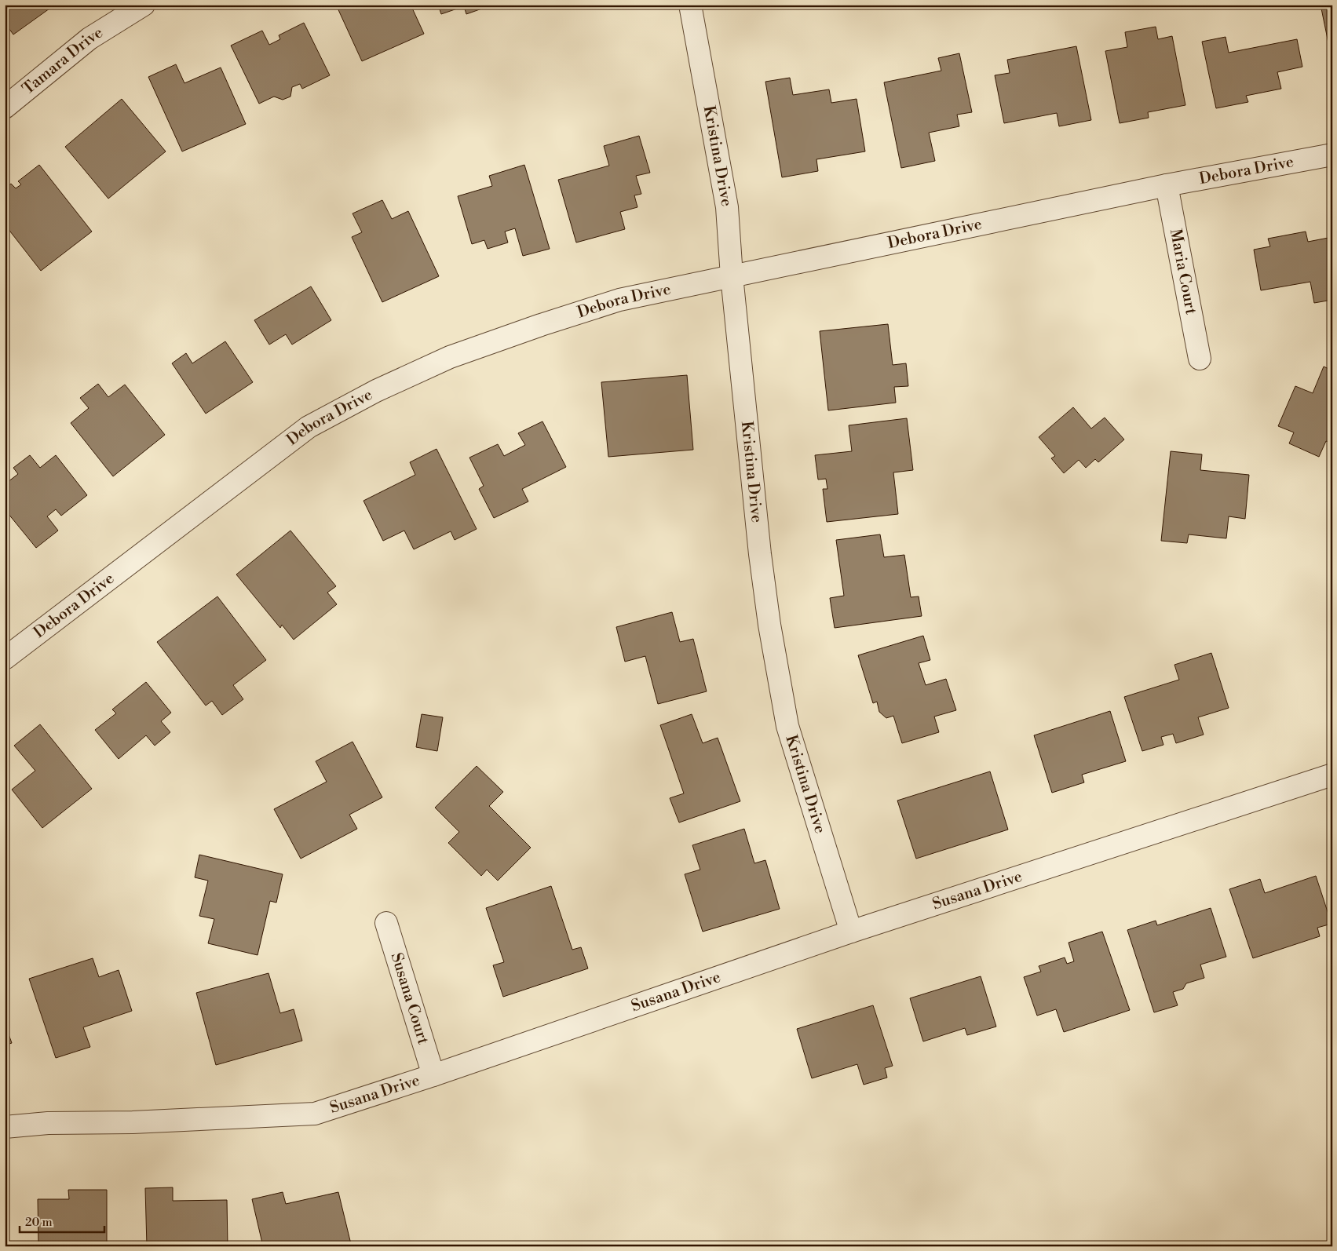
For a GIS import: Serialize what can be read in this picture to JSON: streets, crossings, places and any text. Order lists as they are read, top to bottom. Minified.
{"streets":{"street":["Tamara Drive","Kristina Drive","Debora Drive","Maria Court","Susana Drive","Susana Court"]},"crossings":[["Kristina Drive","Debora Drive"],["Kristina Drive","Susana Drive"],["Debora Drive","Maria Court"],["Susana Drive","Susana Court"]],"scale_bar":"20 m"}
